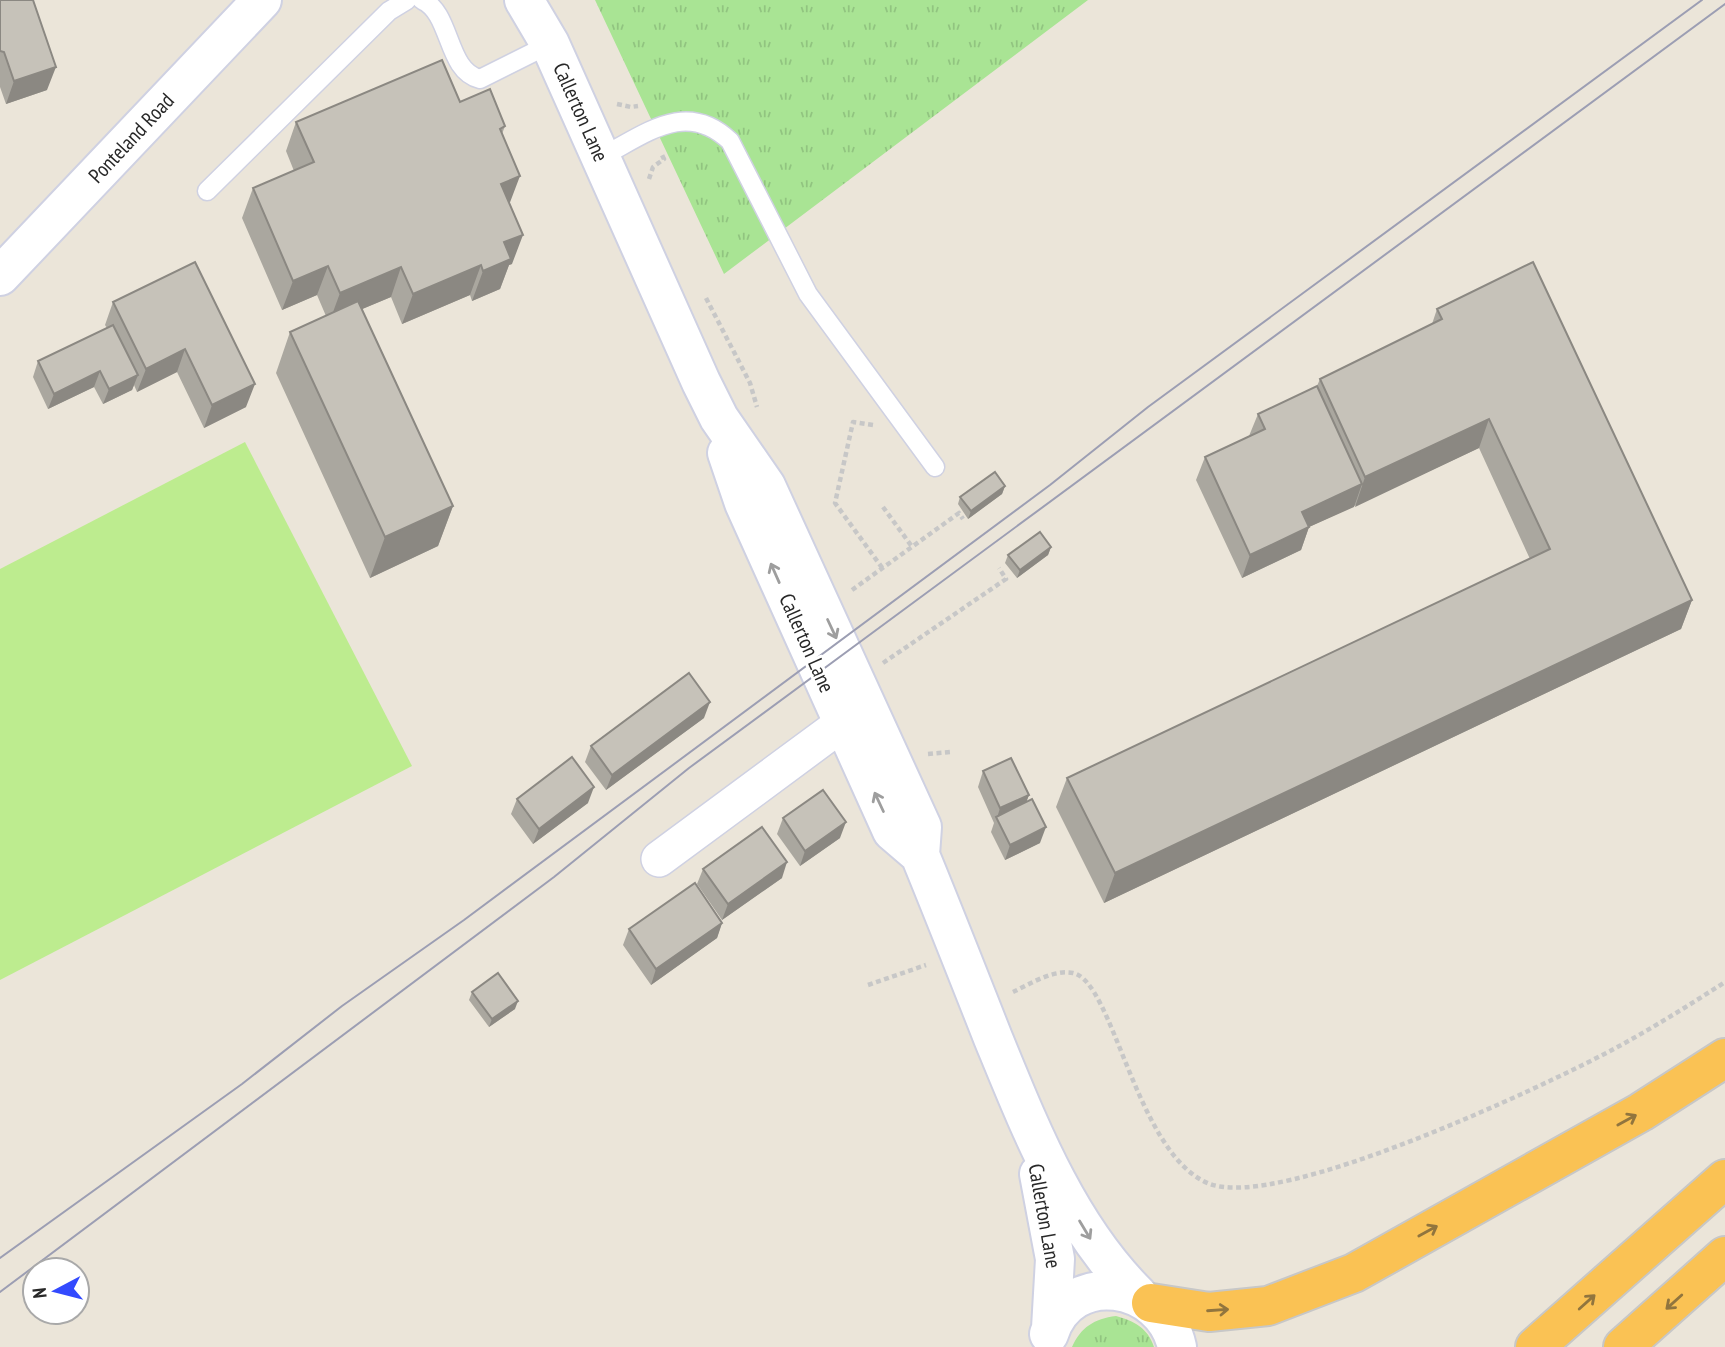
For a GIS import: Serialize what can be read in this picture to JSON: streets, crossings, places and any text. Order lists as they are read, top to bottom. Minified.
{"streets":{"street":["Callerton Lane","Ponteland Road"]},"north":"left"}
